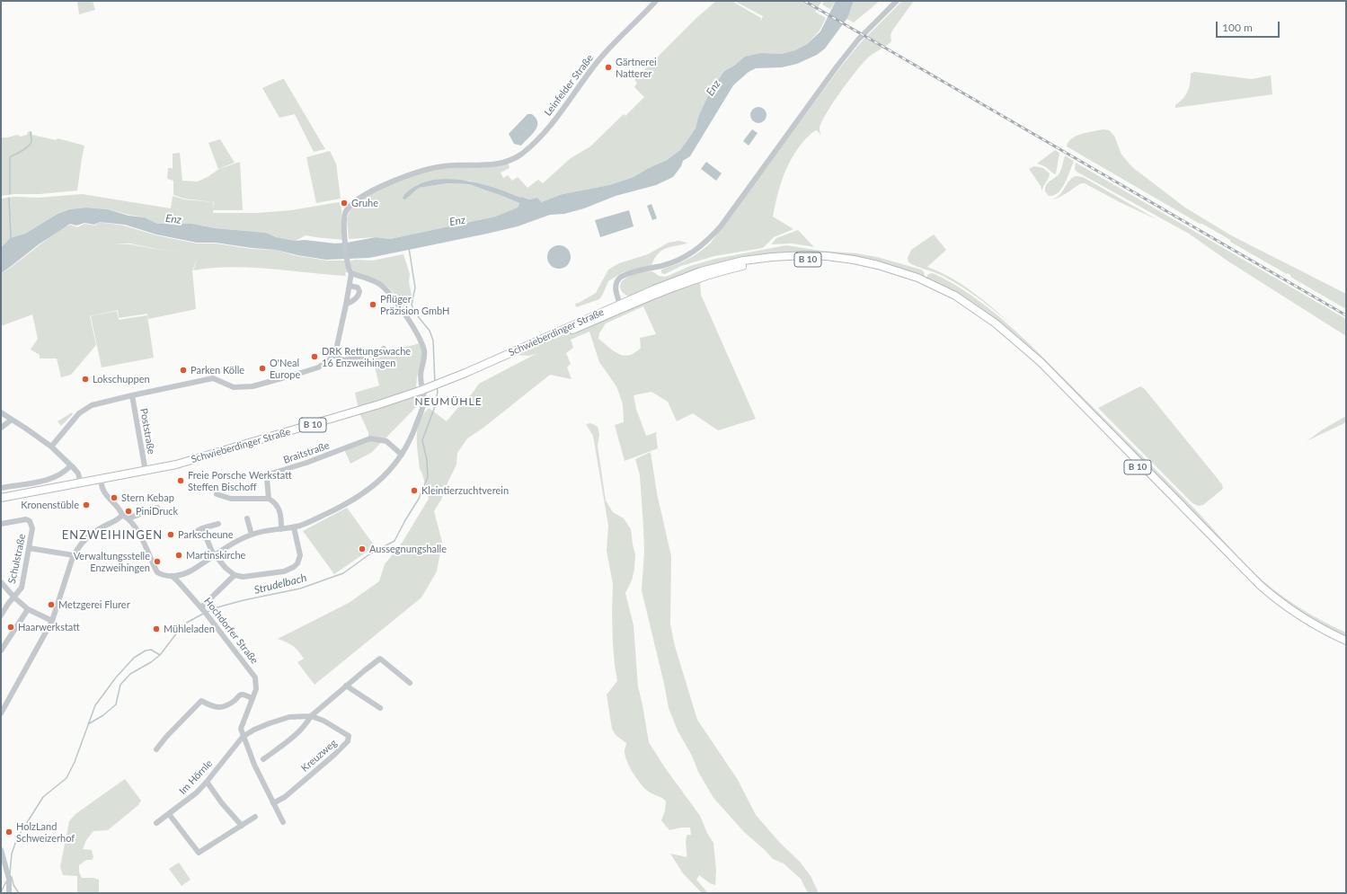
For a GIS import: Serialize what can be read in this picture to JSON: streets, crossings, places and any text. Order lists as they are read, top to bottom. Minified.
{"streets":{"main road":["B 10","Schwieberdinger Straße"],"street":["Leinfelder Straße","Poststraße","Braitstraße","Schulstraße","Hochdorfer Straße","Kreuzweg","Im Hörnle"]},"crossings":[["B 10","Schwieberdinger Straße"],["Schwieberdinger Straße","Poststraße"],["Hochdorfer Straße","Kreuzweg"],["Hochdorfer Straße","Im Hörnle"],["Kreuzweg","Im Hörnle"]],"districts":["NEUMÜHLE","ENZWEIHINGEN"],"water":["Enz","Strudelbach"],"places":["Gärtnerei Natterer","Gruhe","Pflüger Präzision GmbH","DRK Rettungswache 16 Enzweihingen","O'Neal Europe","Parken Kölle","Lokschuppen","Freie Porsche Werkstatt Steffen Bischoff","Kleintierzuchtverein","Stern Kebap","Kronenstüble","PiniDruck","Parkscheune","Aussegnungshalle","Martinskirche","Verwaltungsstelle Enzweihingen","Metzgerei Flurer","Haarwerkstatt","Mühleladen","HolzLand Schweizerhof"],"scale_bar":"100 m"}
